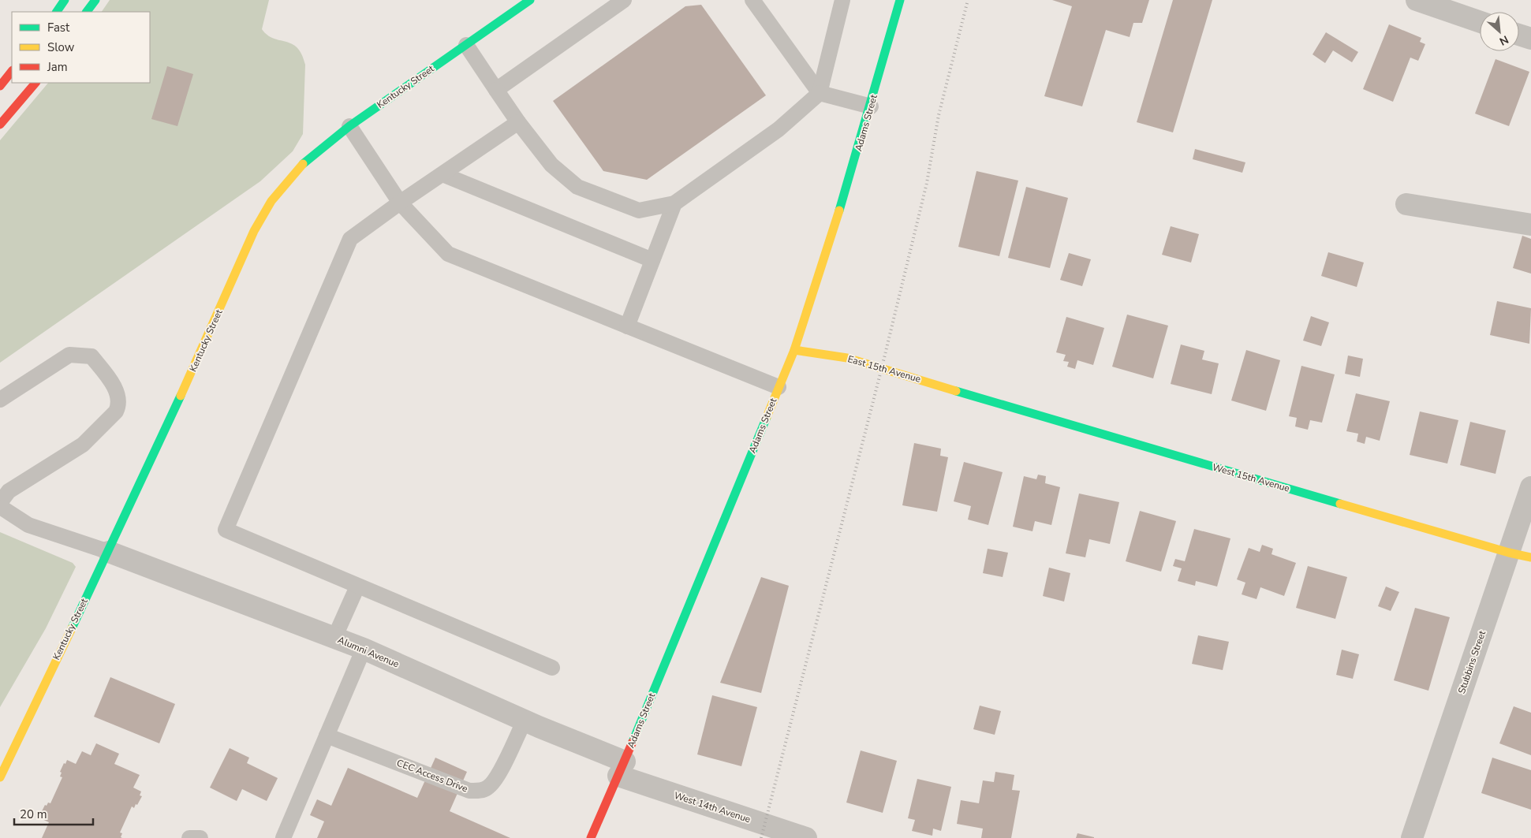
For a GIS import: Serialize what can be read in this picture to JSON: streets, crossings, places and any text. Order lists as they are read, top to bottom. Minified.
{"streets":{"main road":["Kentucky Street","Adams Street","East 15th Avenue","West 15th Avenue"],"street":["Alumni Avenue","Stubbins Street","West 14th Avenue"],"lane":["CEC Access Drive"]},"crossings":[["Kentucky Street","Alumni Avenue"],["Adams Street","East 15th Avenue"],["Adams Street","Alumni Avenue"],["Adams Street","West 14th Avenue"],["East 15th Avenue","West 15th Avenue"],["West 15th Avenue","Stubbins Street"],["Alumni Avenue","CEC Access Drive"],["Alumni Avenue","West 14th Avenue"]],"legend":["Fast","Slow","Jam"],"scale_bar":"20 m","north":"bottom right"}
